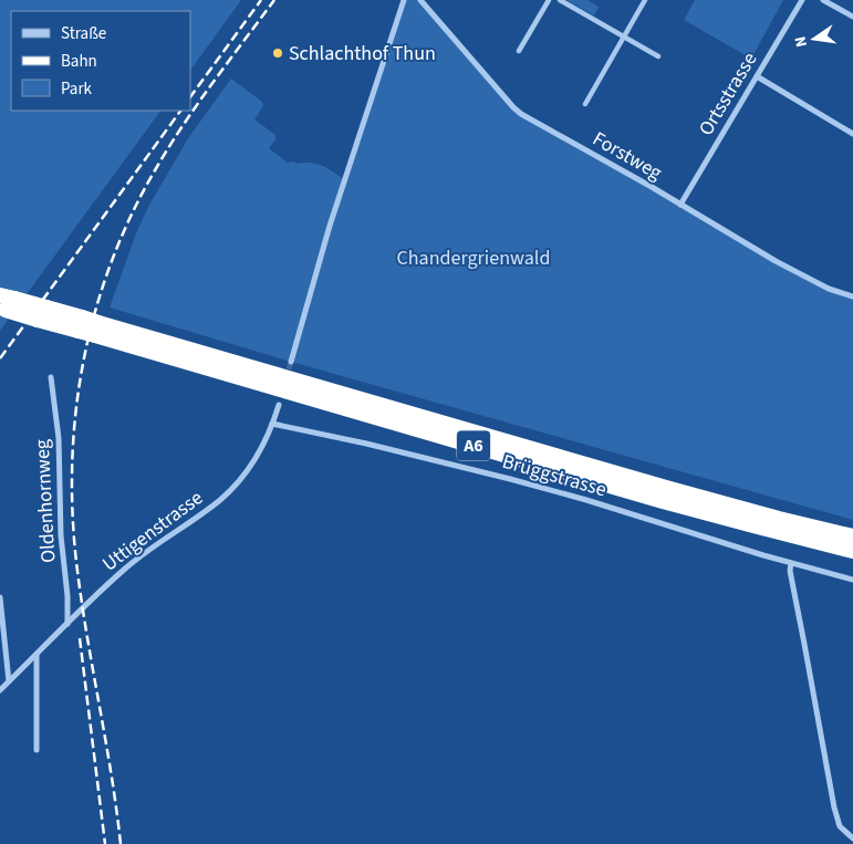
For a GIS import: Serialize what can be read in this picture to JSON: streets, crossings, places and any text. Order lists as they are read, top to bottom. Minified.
{"streets":{"highway":["A6"],"street":["Ortsstrasse","Forstweg","Brüggstrasse","Oldenhornweg","Uttigenstrasse"]},"crossings":[["Ortsstrasse","Forstweg"],["Brüggstrasse","Uttigenstrasse"],["Oldenhornweg","Uttigenstrasse"]],"parks":["Chandergrienwald"],"places":["Schlachthof Thun"],"legend":["Straße","Bahn","Park"],"north":"left"}
